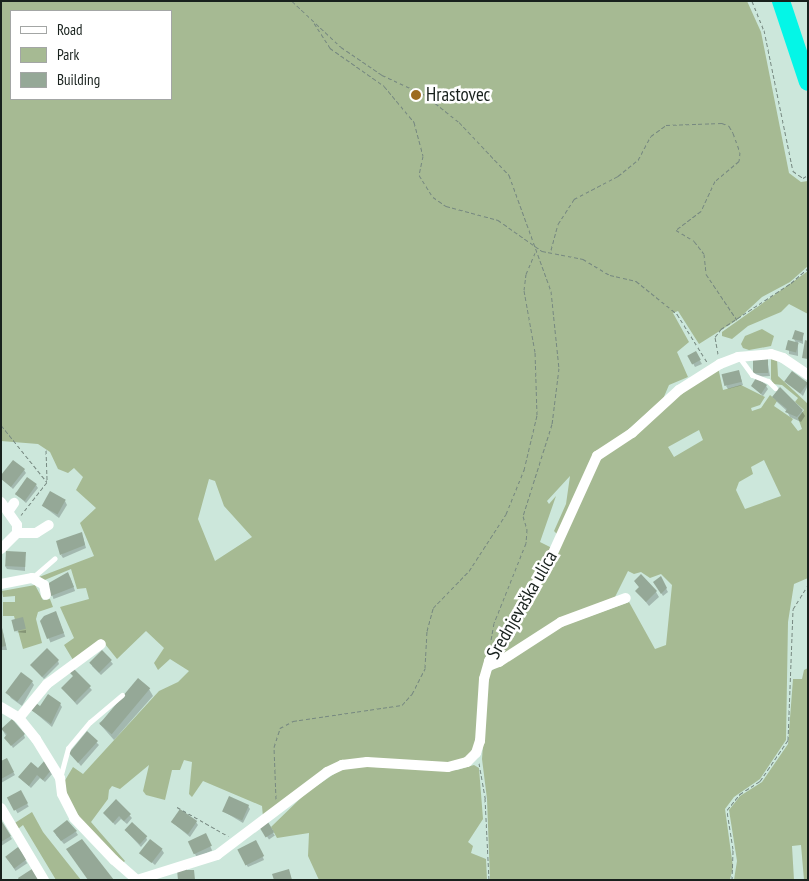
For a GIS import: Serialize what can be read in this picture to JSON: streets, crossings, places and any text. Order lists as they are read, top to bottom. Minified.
{"streets":{"street":["Srednjevaška ulica"]},"places":["Hrastovec"],"legend":["Road","Park","Building"]}
